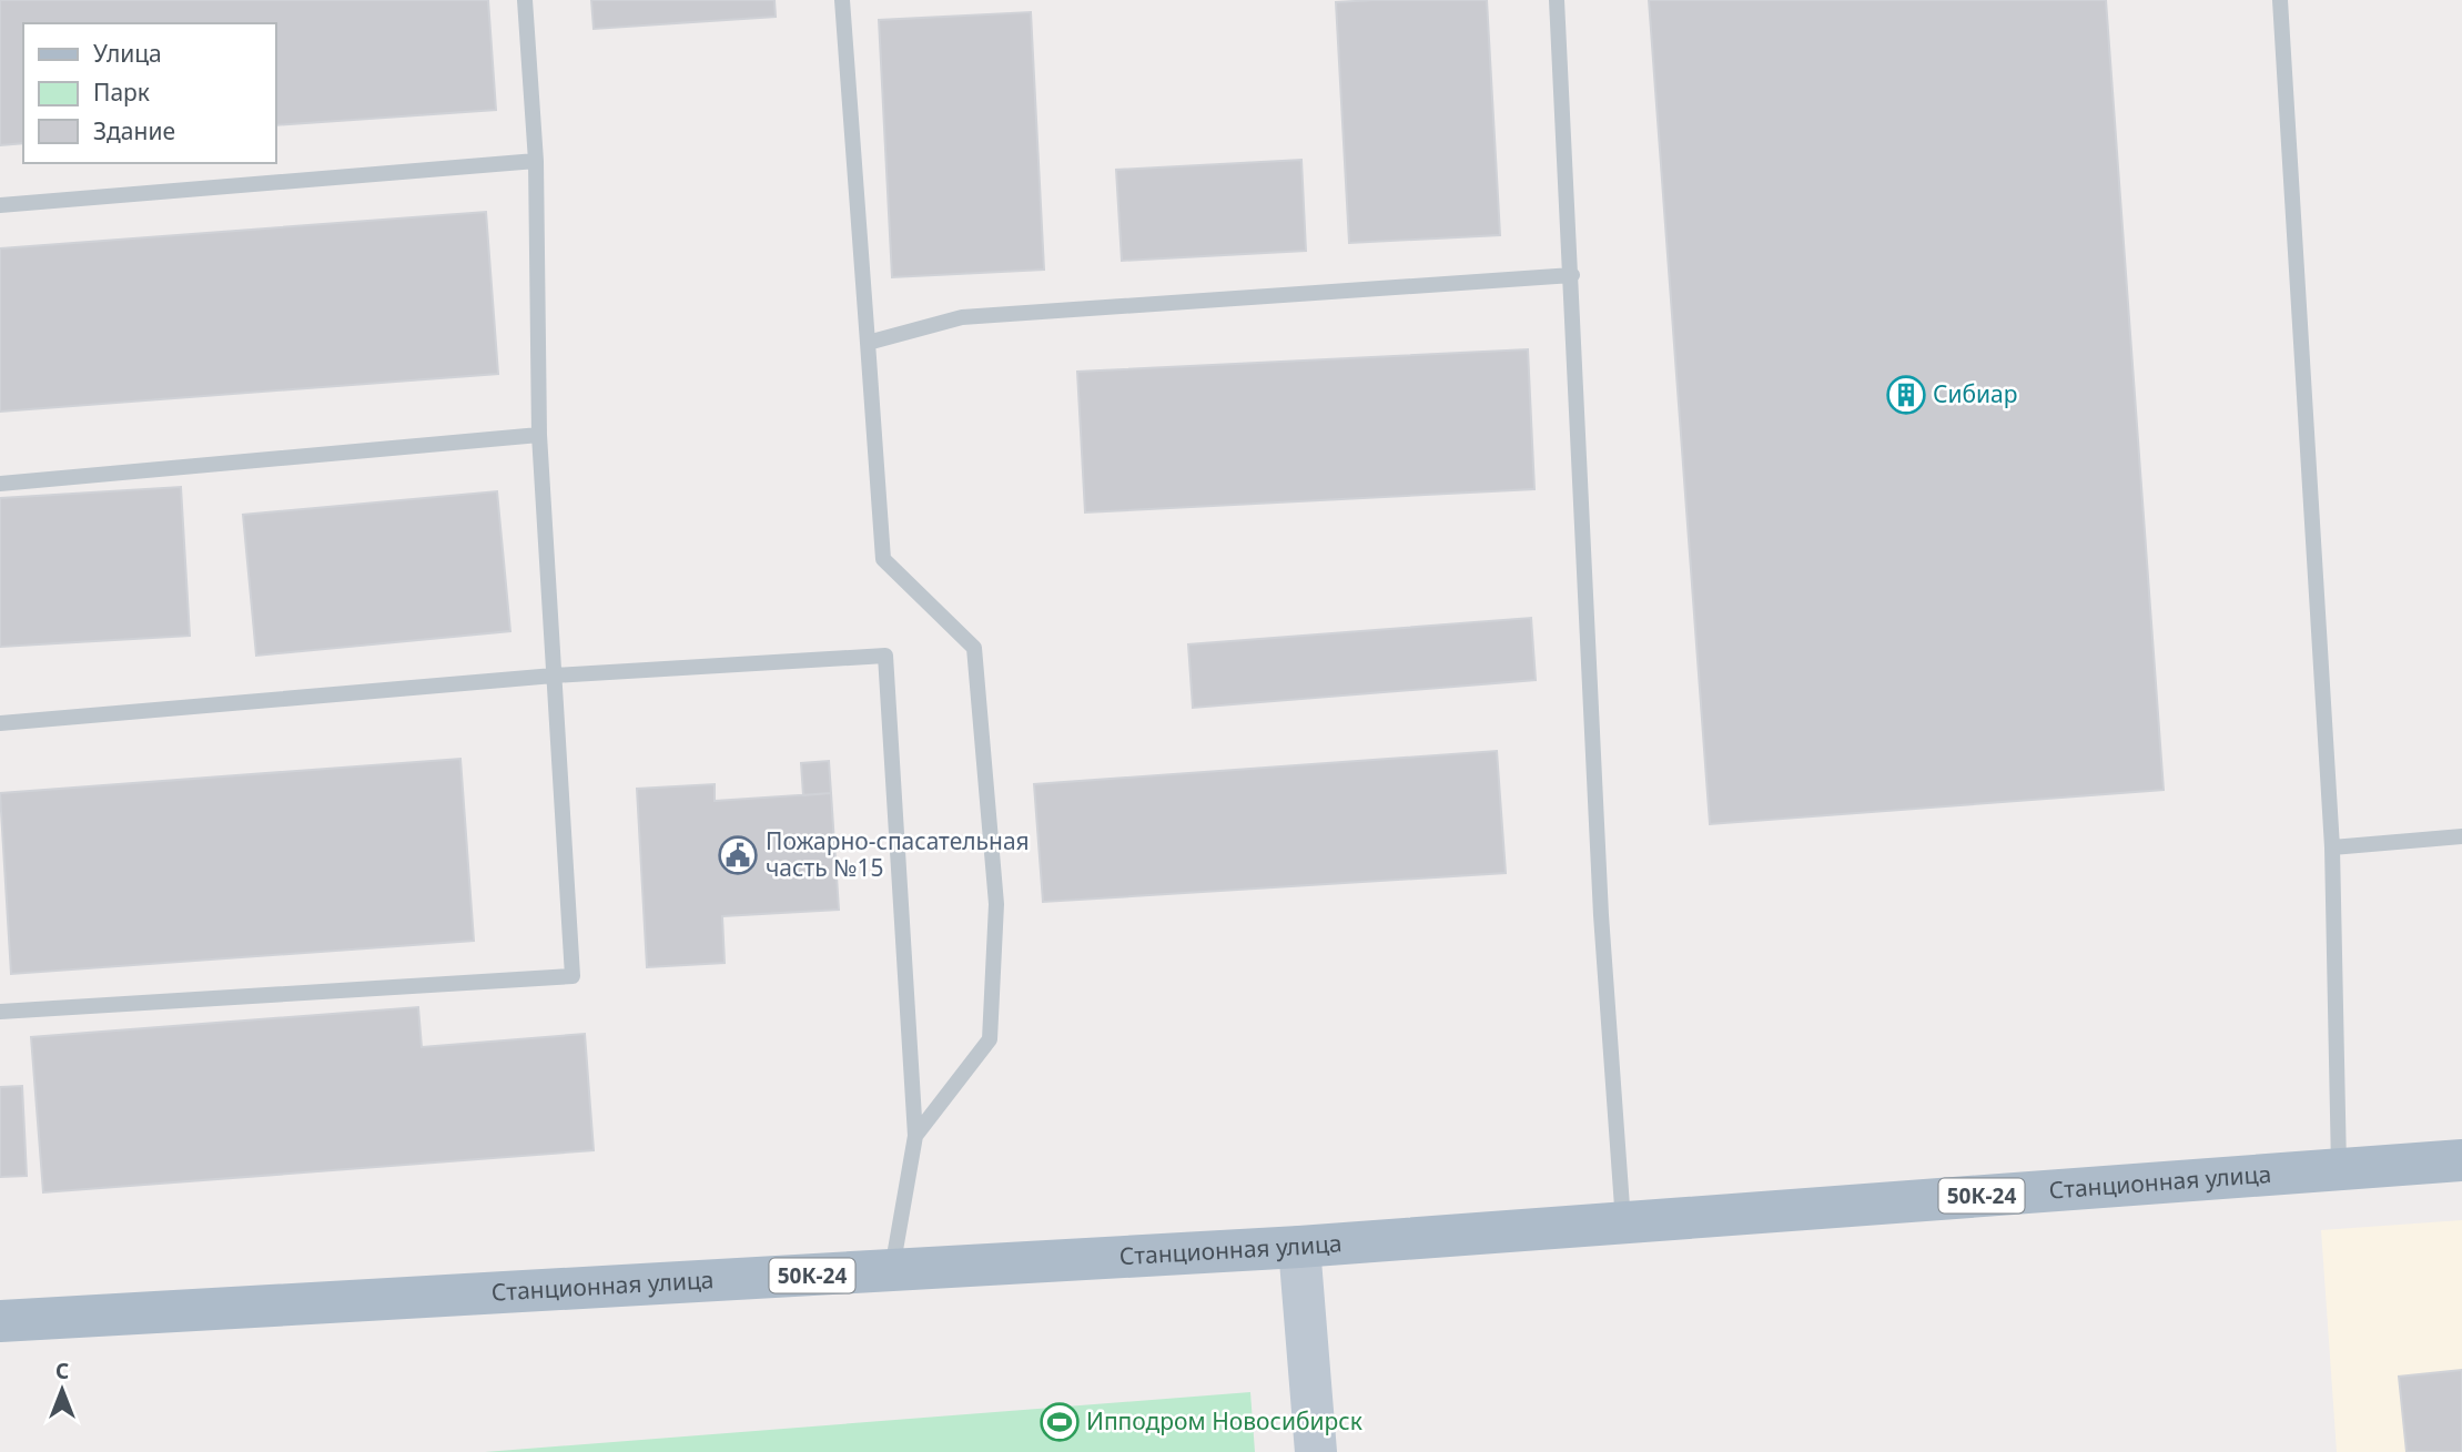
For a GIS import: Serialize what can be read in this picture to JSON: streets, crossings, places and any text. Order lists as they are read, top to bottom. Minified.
{"streets":{"main road":["Станционная улица","50К-24"]},"places":{"building":["Сибиар"],"public building":["Пожарно-спасательная часть №15"],"sports":["Ипподром Новосибирск"]},"legend":["Улица","Парк","Здание"],"north":"top"}
